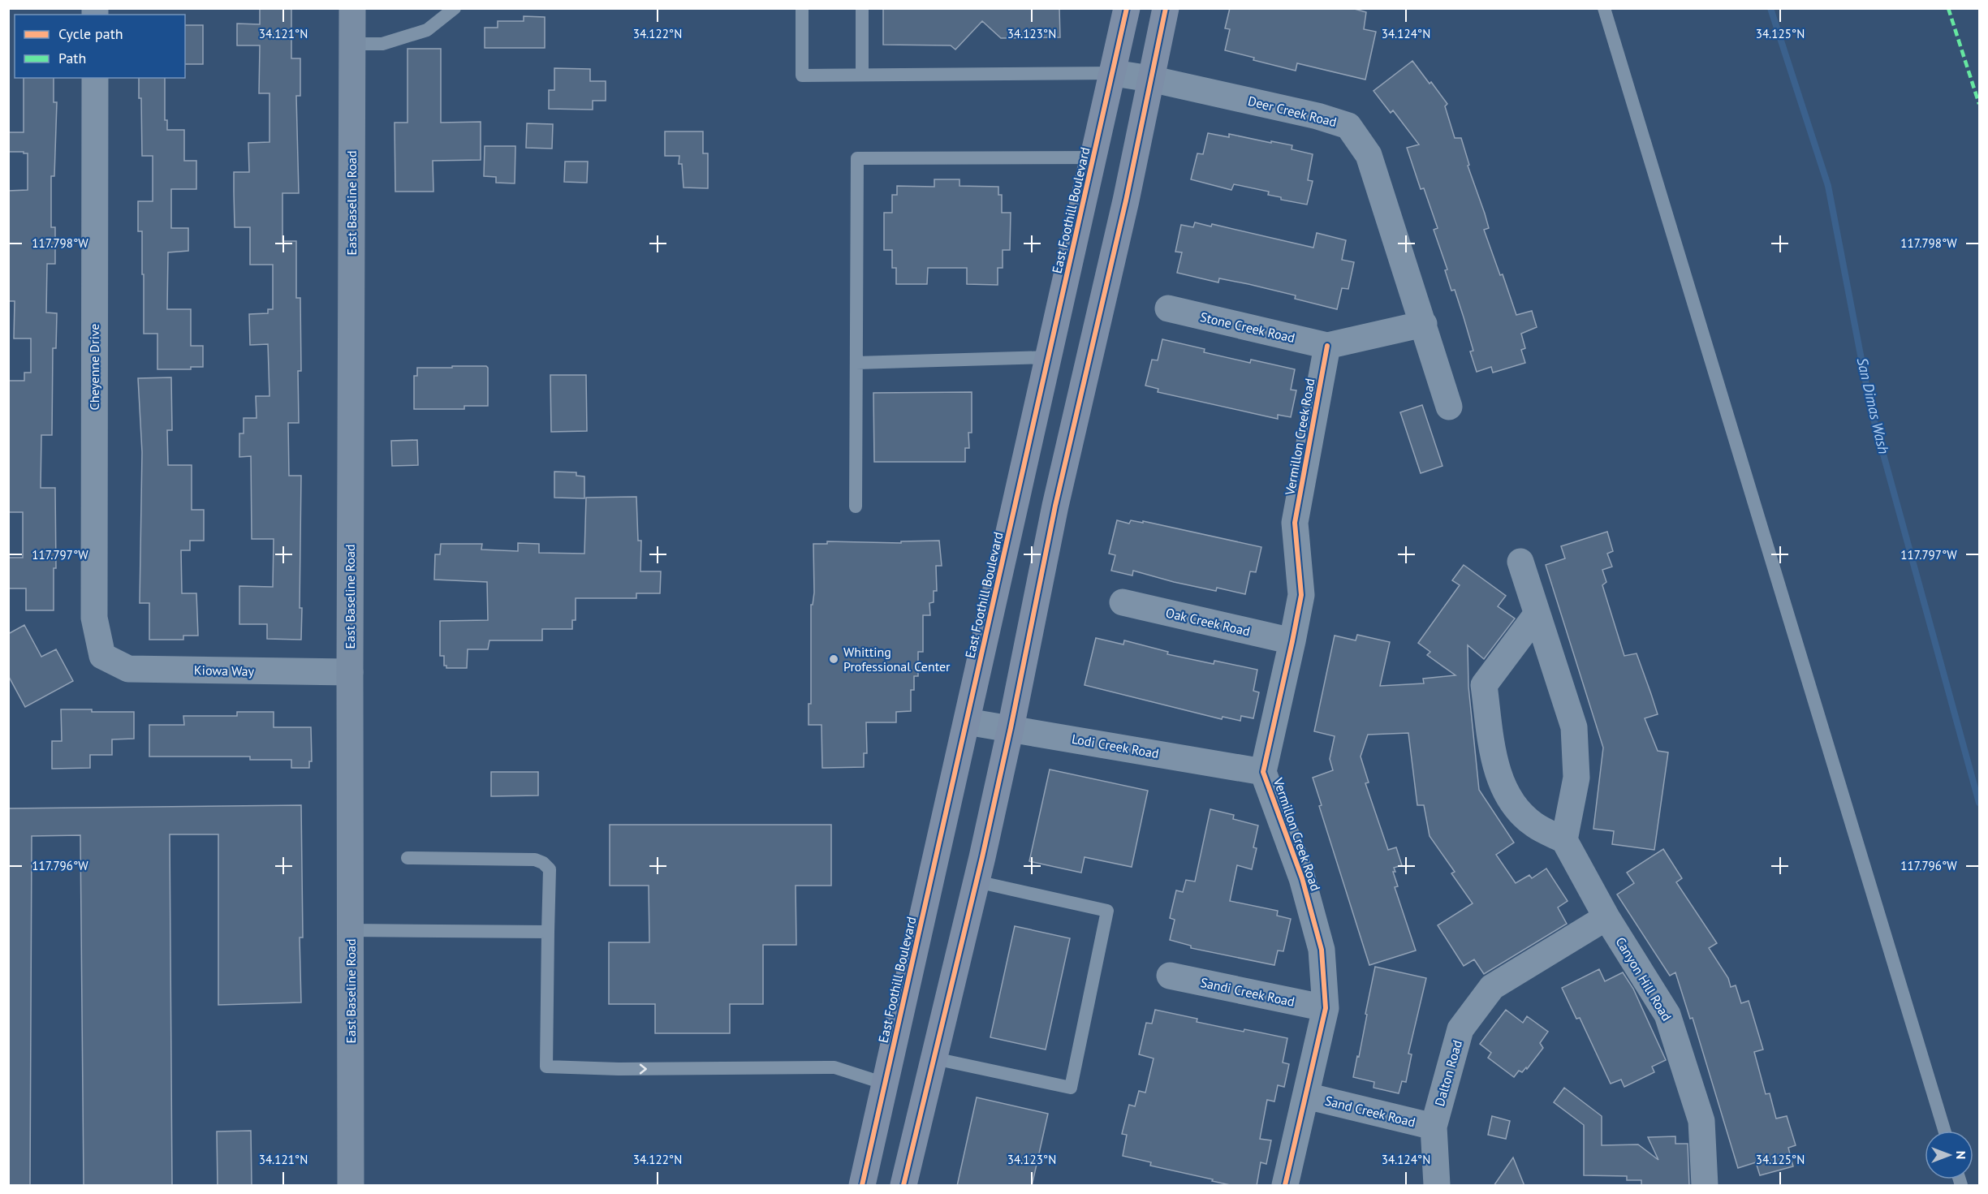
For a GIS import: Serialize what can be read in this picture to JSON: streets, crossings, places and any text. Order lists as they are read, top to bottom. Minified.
{"streets":{"main road":["East Baseline Road","East Foothill Boulevard"],"street":["Deer Creek Road","Stone Creek Road","Cheyenne Drive","Vermillon Creek Road","Oak Creek Road","Kiowa Way","Lodi Creek Road","Canyon Hill Road","Sandi Creek Road","Dalton Road","Sand Creek Road"]},"crossings":[["Deer Creek Road","East Foothill Boulevard"],["East Baseline Road","Kiowa Way"],["East Foothill Boulevard","Lodi Creek Road"],["Stone Creek Road","Vermillon Creek Road"],["Cheyenne Drive","Kiowa Way"],["Vermillon Creek Road","Oak Creek Road"],["Vermillon Creek Road","Lodi Creek Road"],["Vermillon Creek Road","Sandi Creek Road"],["Vermillon Creek Road","Sand Creek Road"],["Canyon Hill Road","Dalton Road"],["Dalton Road","Sand Creek Road"]],"water":["San Dimas Wash"],"places":["Whitting Professional Center"],"legend":["Cycle path","Path"],"north":"right","coordinates":["34.121°N","34.122°N","34.123°N","34.124°N","34.125°N","117.798°W","117.797°W","117.796°W"]}
